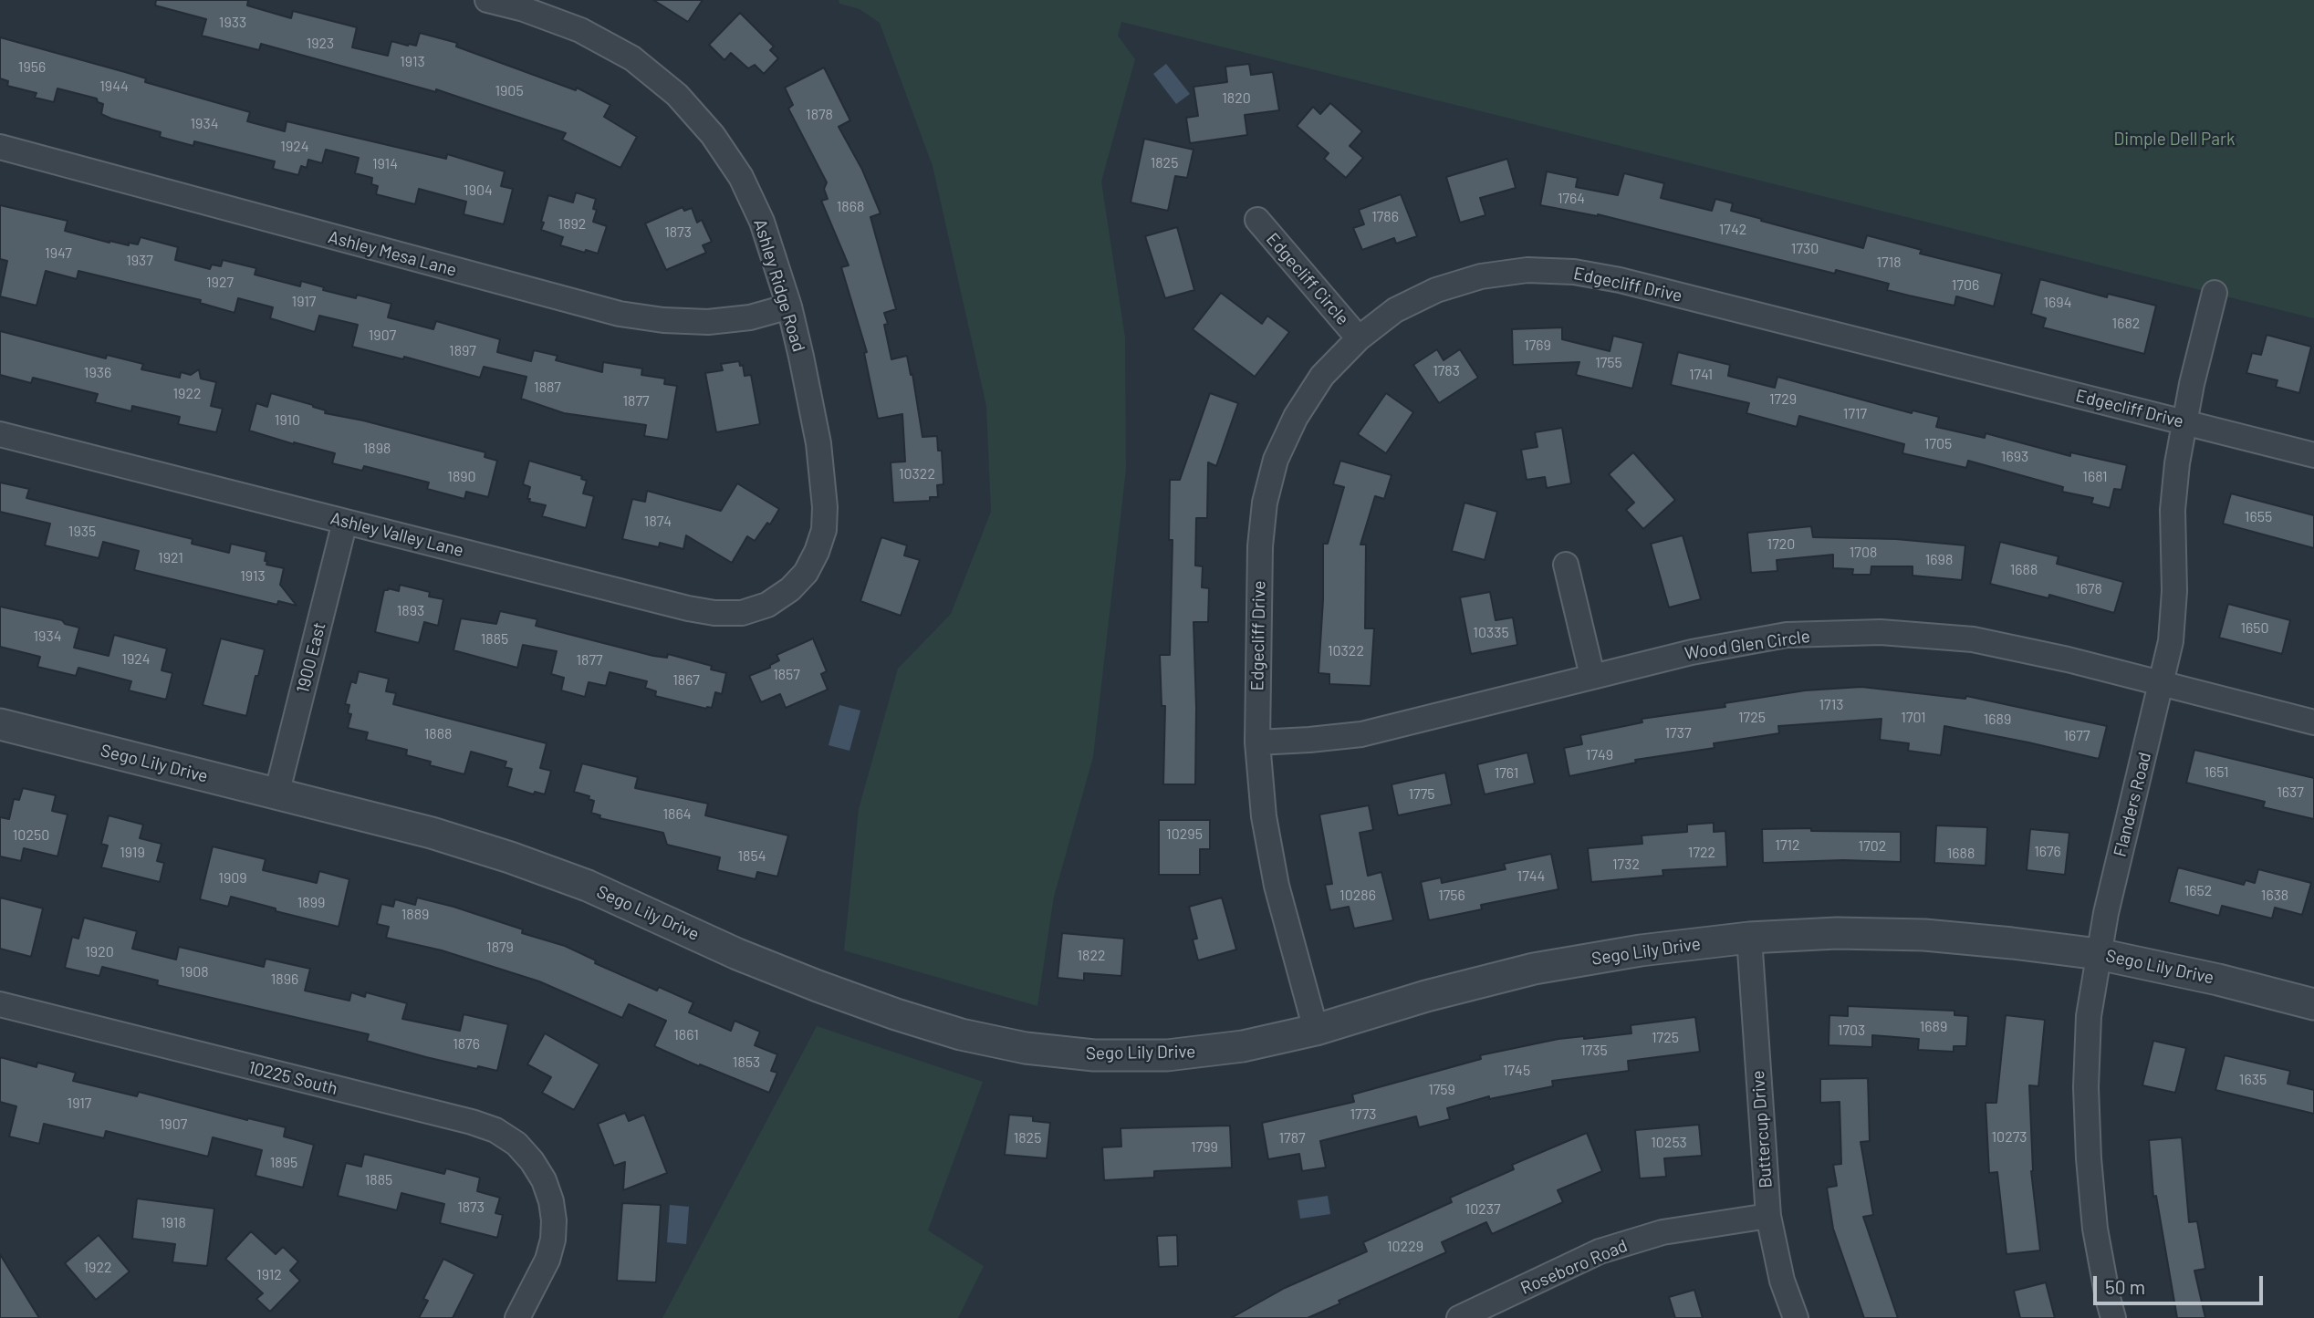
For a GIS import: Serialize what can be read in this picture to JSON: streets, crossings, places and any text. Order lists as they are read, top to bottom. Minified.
{"streets":{"street":["Ashley Mesa Lane","Edgecliff Circle","Edgecliff Drive","Ashley Ridge Road","Ashley Valley Lane","Wood Glen Circle","1900 East","Sego Lily Drive","Flanders Road","10225 South","Buttercup Drive","Roseboro Road"]},"crossings":[["Ashley Mesa Lane","Ashley Ridge Road"],["Edgecliff Circle","Edgecliff Drive"],["Edgecliff Drive","Wood Glen Circle"],["Edgecliff Drive","Sego Lily Drive"],["Edgecliff Drive","Flanders Road"],["Ashley Ridge Road","Ashley Valley Lane"],["Ashley Valley Lane","1900 East"],["Wood Glen Circle","Flanders Road"],["1900 East","Sego Lily Drive"],["Sego Lily Drive","Flanders Road"],["Sego Lily Drive","Buttercup Drive"],["Buttercup Drive","Roseboro Road"]],"parks":["Dimple Dell Park"],"house_numbers":["1933","1923","1913","1956","1944","1905","1820","1878","1934","1924","1825","1914","1904","1764","1868","1786","1892","1742","1873","1730","1947","1937","1718","1927","1706","1917","1694","1682","1907","1769","1897","1755","1783","1936","1741","1887","1922","1729","1877","1717","1910","1705","1898","1693","10322","1890","1681","1655","1874","1935","1720","1708","1921","1698","1688","1913","1678","1893","1650","10335","1934","1885","10322","1924","1877","1857","1867","1713","1725","1701","1689","1737","1888","1677","1749","1651","1761","1637","1775","1864","10295","10250","1712","1702","1676","1919","1722","1688","1854","1732","1744","1909","1652","10286","1756","1638","1899","1889","1879","1920","1822","1908","1896","1689","1703","1861","1725","1876","1735","1853","1745","1635","1759","1917","1773","1907","10273","1825","1787","10253","1799","1895","1885","1873","10237","1918","10229","1922","1912"],"scale_bar":"50 m"}
